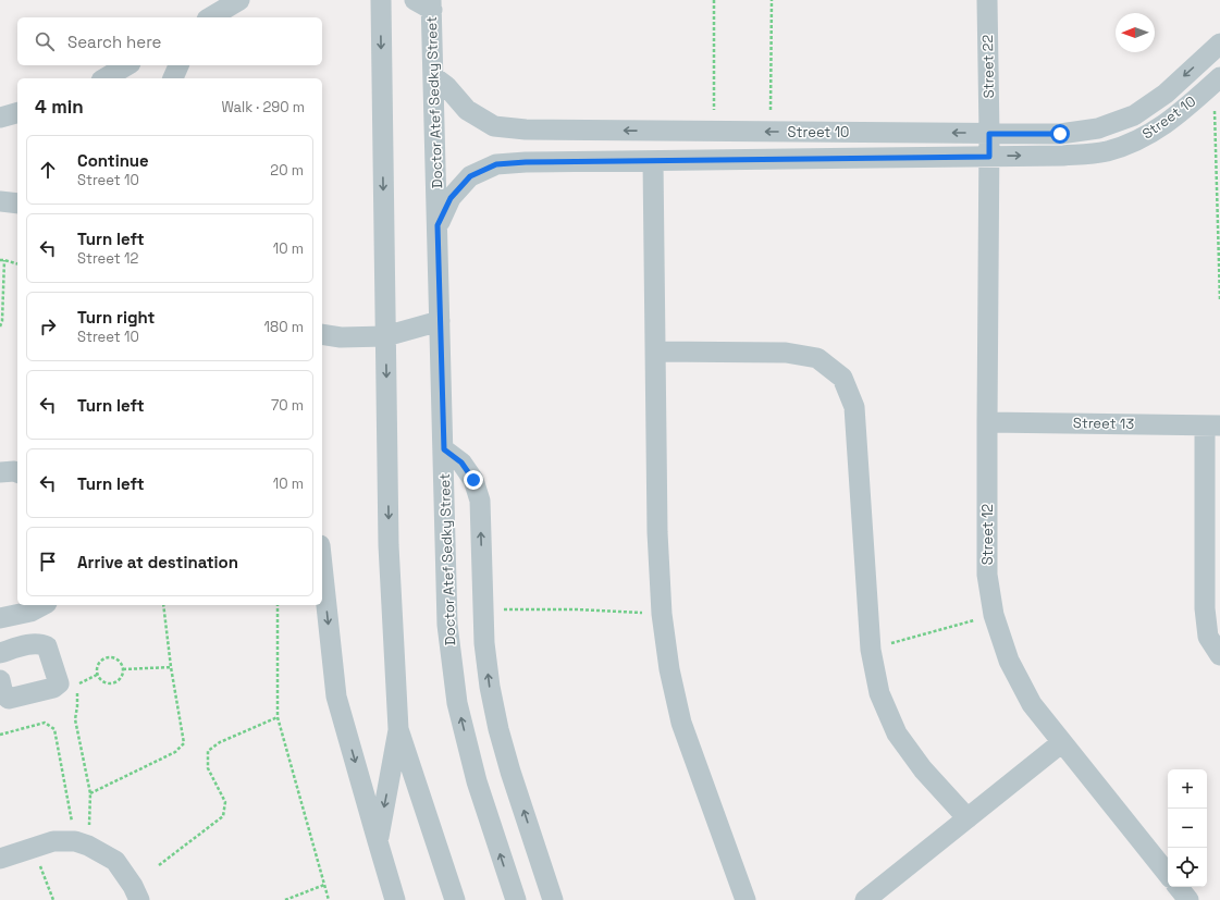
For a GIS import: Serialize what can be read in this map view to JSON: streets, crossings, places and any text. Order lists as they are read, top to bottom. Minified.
{"streets":{"street":["Street 22","Doctor Atef Sedky Street","Street 10","Street 13","Street 12"]},"crossings":[["Street 22","Street 10"],["Street 22","Street 12"],["Doctor Atef Sedky Street","Street 10"],["Street 10","Street 12"],["Street 13","Street 12"]],"north":"left","page":{"search":"Search here","heading":["4 min","Walk · 290 m"],"list":[["Continue","Street 10","20 m"],["Turn left","Street 12","10 m"],["Turn right","Street 10","180 m"],["Turn left","70 m"],["Turn left","10 m"],"Arrive at destination"],"map_buttons":["+","−"]}}
